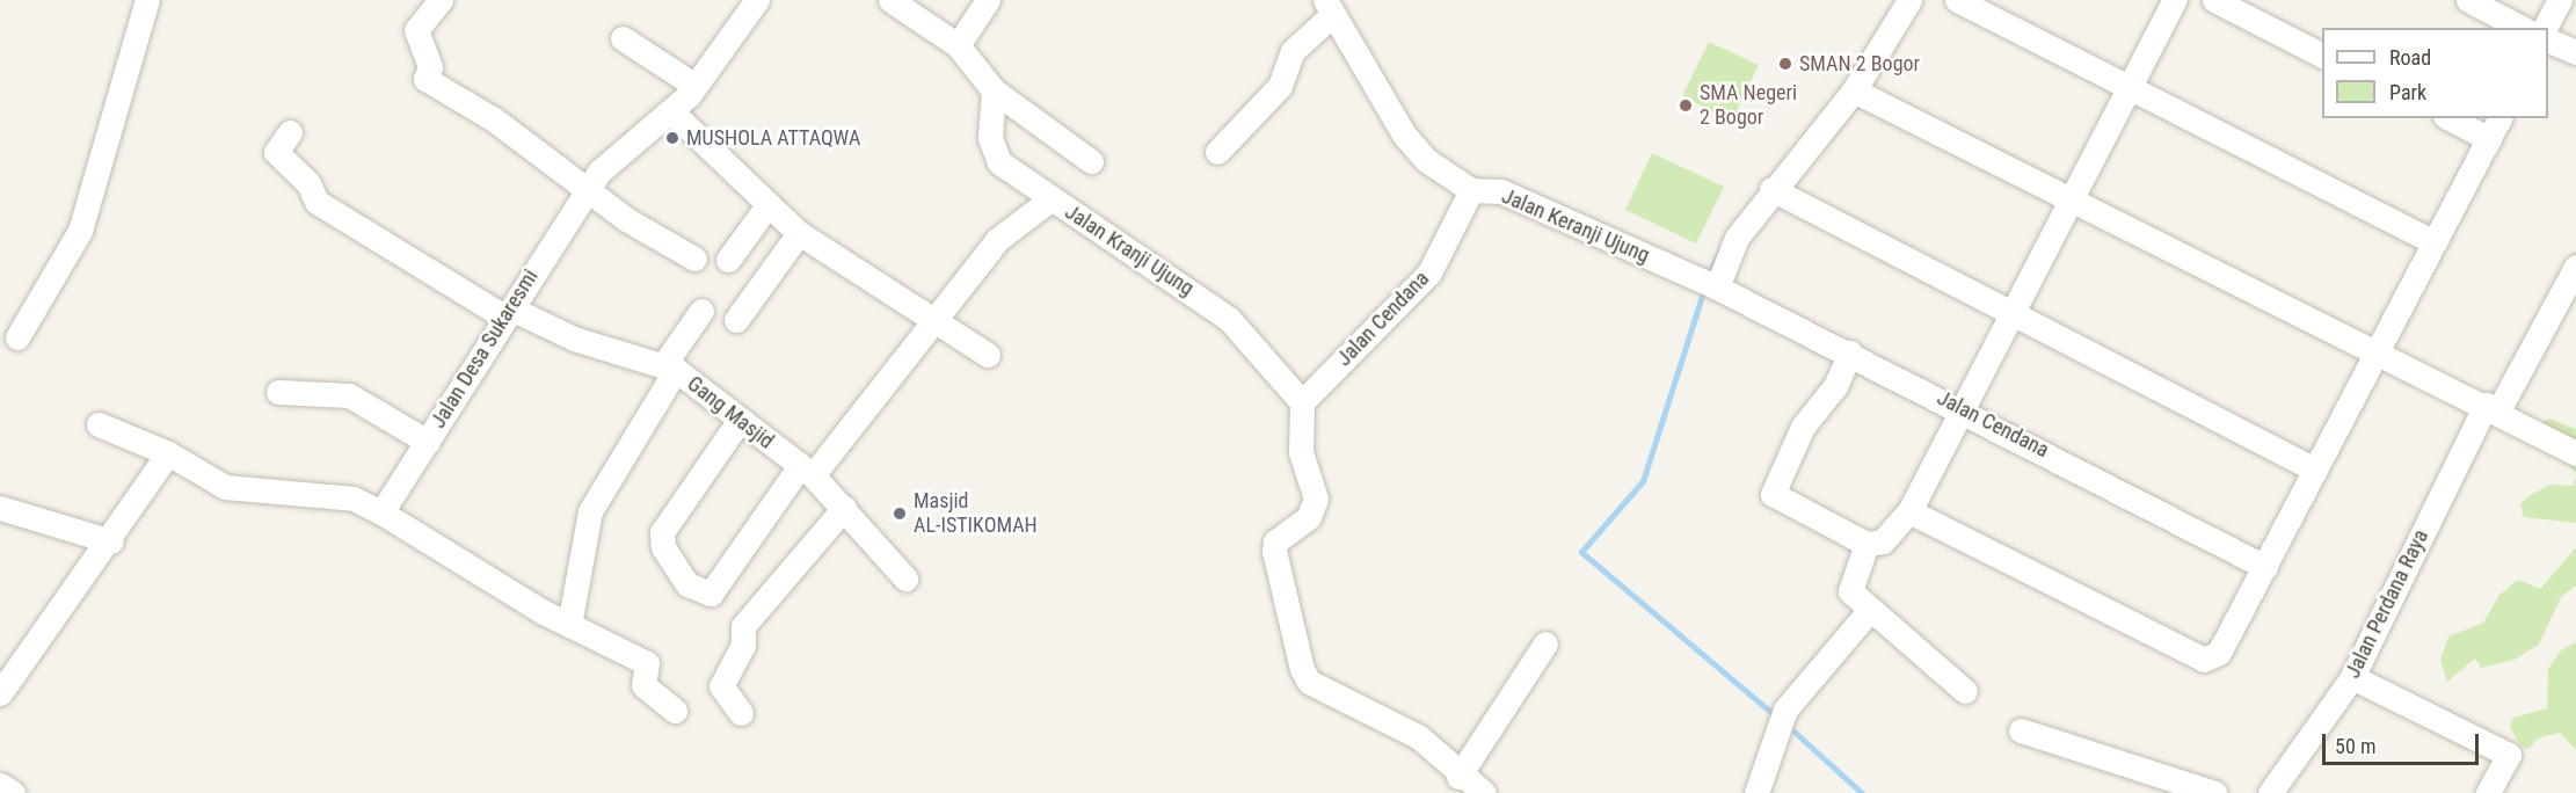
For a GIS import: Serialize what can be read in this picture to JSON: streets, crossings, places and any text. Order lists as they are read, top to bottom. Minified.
{"streets":{"street":["Jalan Keranji Ujung","Jalan Kranji Ujung","Jalan Cendana","Jalan Desa Sukaresmi","Gang Masjid","Jalan Perdana Raya"]},"crossings":[["Jalan Keranji Ujung","Jalan Cendana"],["Jalan Kranji Ujung","Jalan Cendana"],["Jalan Desa Sukaresmi","Gang Masjid"]],"places":["SMAN 2 Bogor","SMA Negeri 2 Bogor","MUSHOLA ATTAQWA","Masjid AL-ISTIKOMAH"],"legend":["Road","Park"],"scale_bar":"50 m"}
